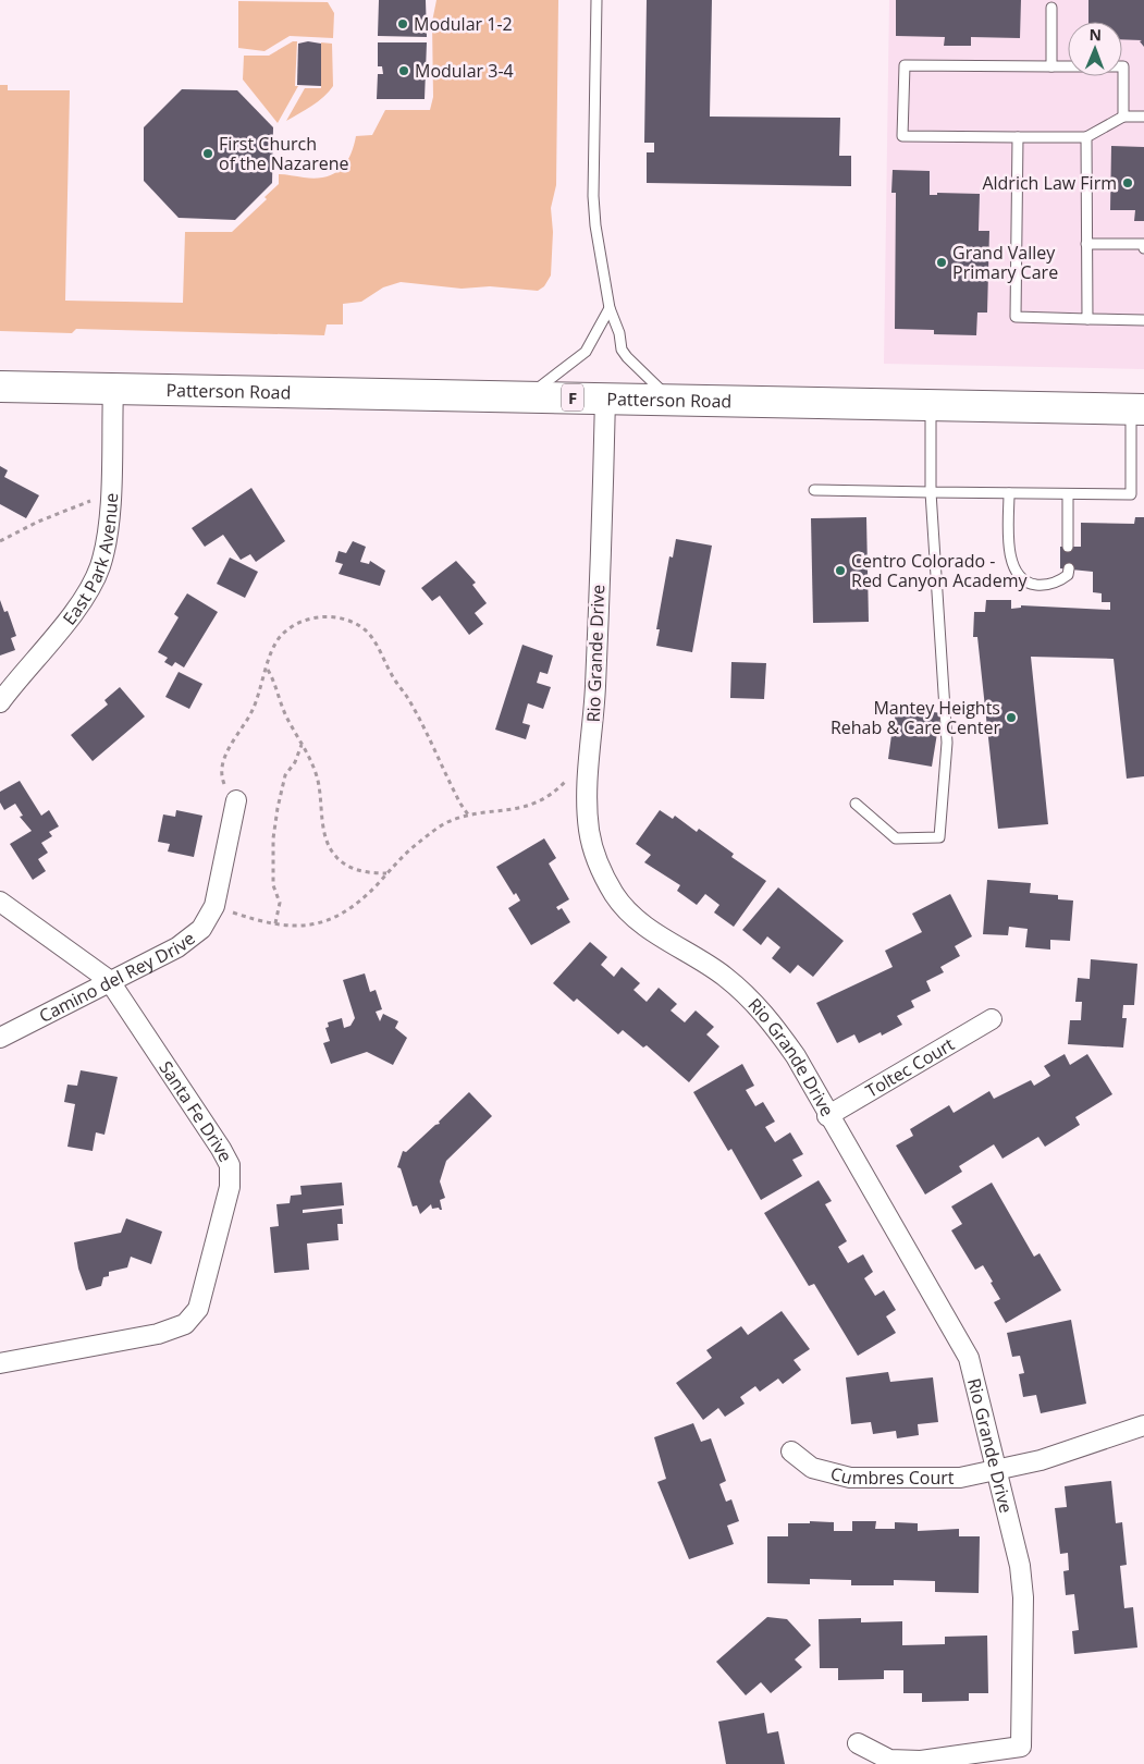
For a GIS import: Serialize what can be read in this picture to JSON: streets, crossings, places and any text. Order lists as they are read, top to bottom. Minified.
{"streets":{"main road":["Patterson Road","F"],"street":["East Park Avenue","Rio Grande Drive","Camino del Rey Drive","Toltec Court","Santa Fe Drive","Cumbres Court"]},"crossings":[["Patterson Road","East Park Avenue"],["Patterson Road","Rio Grande Drive"],["Rio Grande Drive","Toltec Court"],["Rio Grande Drive","Cumbres Court"],["Camino del Rey Drive","Santa Fe Drive"]],"places":["Modular 1-2","Modular 3-4","First Church of the Nazarene","Aldrich Law Firm","Grand Valley Primary Care","Centro Colorado - Red Canyon Academy","Mantey Heights Rehab & Care Center"],"north":"top"}
